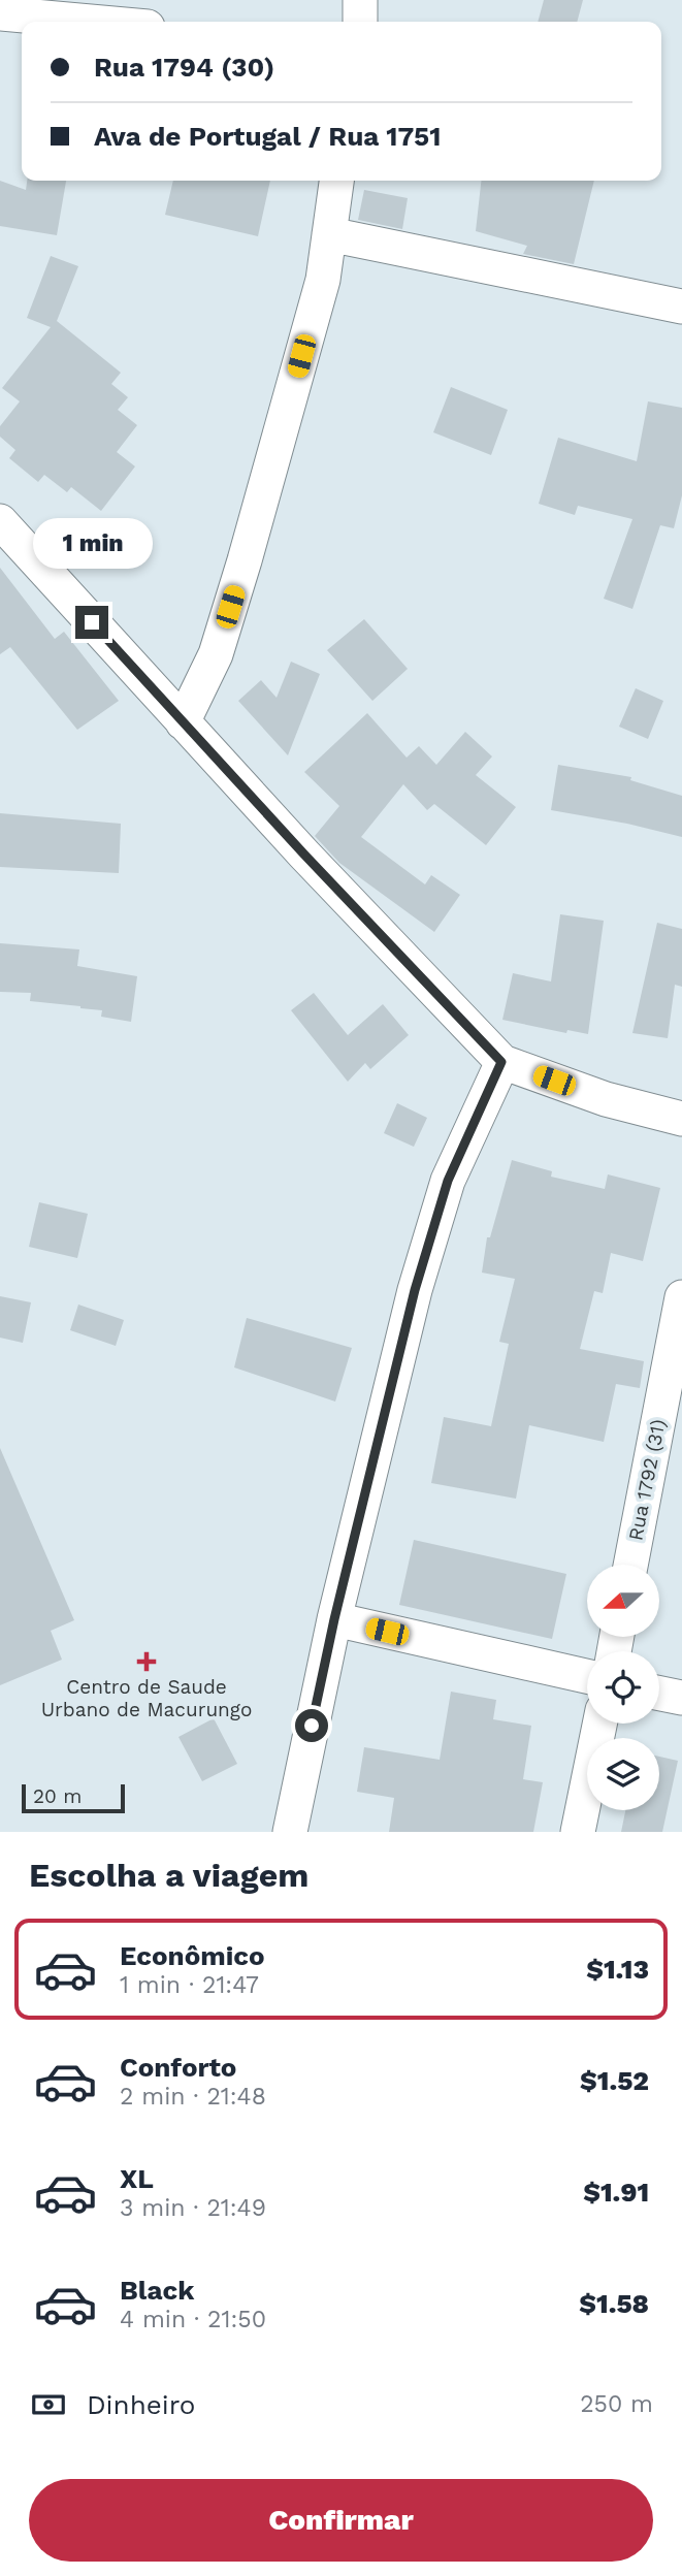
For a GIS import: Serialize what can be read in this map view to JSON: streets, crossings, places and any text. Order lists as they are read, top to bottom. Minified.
{"streets":{"street":["Rua 1792 (31)"]},"places":{"health":["Centro de Saude Urbano de Macurungo"]},"scale_bar":"20 m","north":"left","page":{"banner":["Rua 1794 (30)","Ava de Portugal / Rua 1751"],"bubble":"1 min","scale":"20 m","heading":"Escolha a viagem","list":[{"name":"Econômico","note":"1 min · 21:47","value":"$1.13"},{"name":"Conforto","note":"2 min · 21:48","value":"$1.52"},{"name":"XL","note":"3 min · 21:49","value":"$1.91"},{"name":"Black","note":"4 min · 21:50","value":"$1.58"}],"pay":["Dinheiro","250 m"],"buttons":"Confirmar"}}
